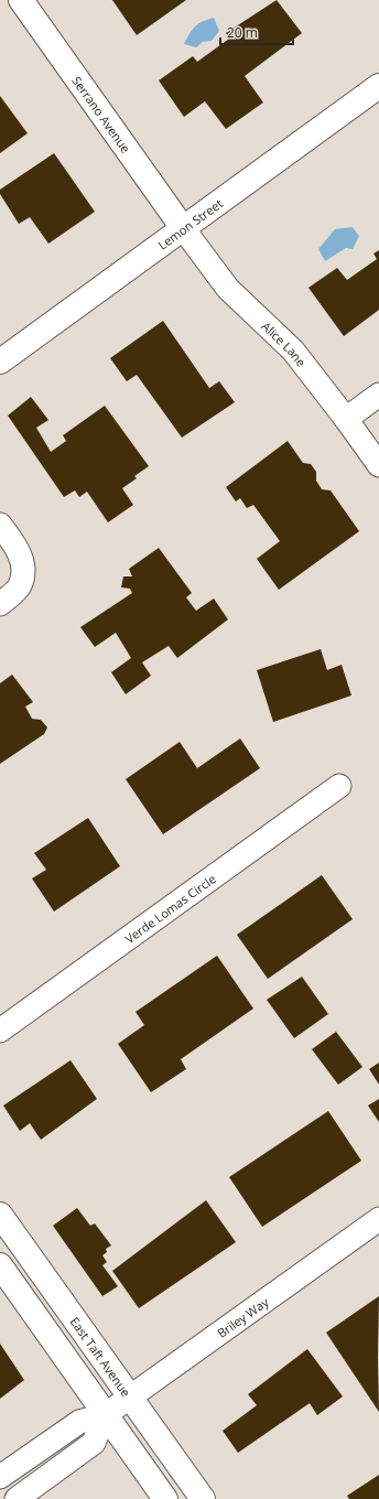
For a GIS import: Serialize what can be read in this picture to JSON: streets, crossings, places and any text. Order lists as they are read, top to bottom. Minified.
{"streets":{"street":["Serrano Avenue","Lemon Street","Alice Lane","Verde Lomas Circle","Briley Way","East Taft Avenue"]},"crossings":[["Serrano Avenue","Lemon Street"],["Serrano Avenue","Alice Lane"],["Lemon Street","Alice Lane"],["Briley Way","East Taft Avenue"]],"scale_bar":"20 m"}
